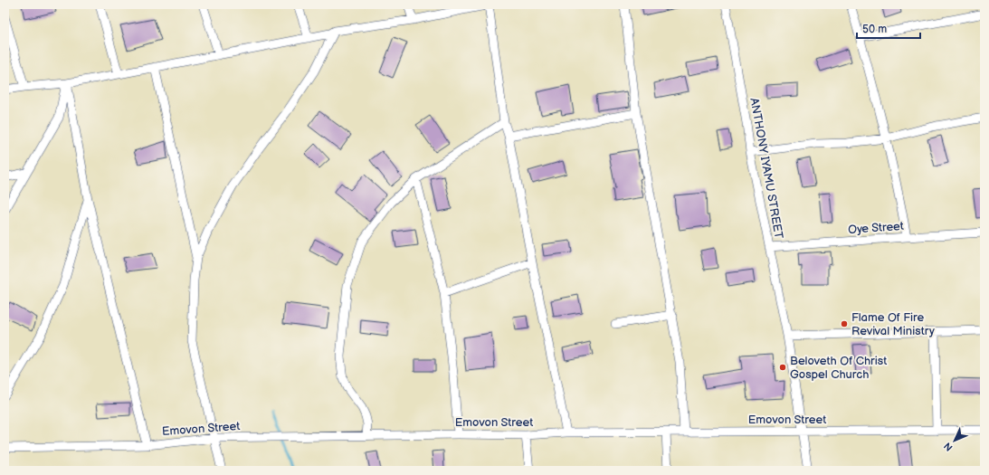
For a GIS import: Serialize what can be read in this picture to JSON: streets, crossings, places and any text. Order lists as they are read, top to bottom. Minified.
{"streets":{"street":["ANTHONY IYAMU STREET","Oye Street","Emovon Street"]},"crossings":[["ANTHONY IYAMU STREET","Oye Street"]],"places":["Flame Of Fire Revival Ministry","Beloveth Of Christ Gospel Church"],"scale_bar":"50 m","north":"bottom left"}
